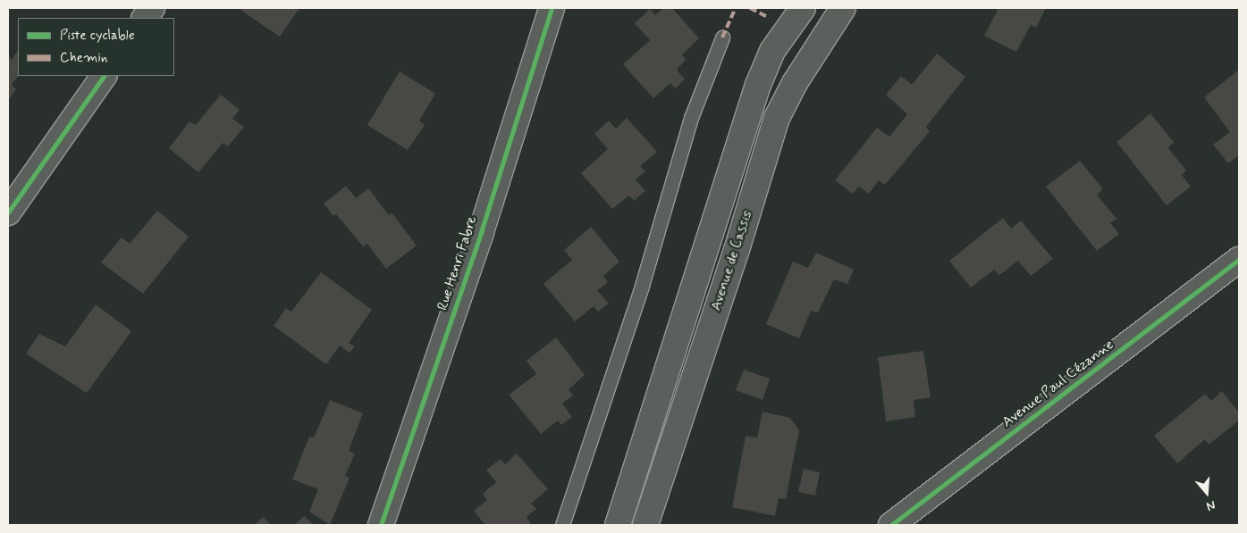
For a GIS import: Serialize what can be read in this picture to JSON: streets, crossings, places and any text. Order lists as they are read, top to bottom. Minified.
{"streets":{"street":["Avenue de Cassis","Rue Henri Fabre","Avenue Paul Cézanne"]},"legend":["Piste cyclable","Chemin"],"north":"bottom"}
